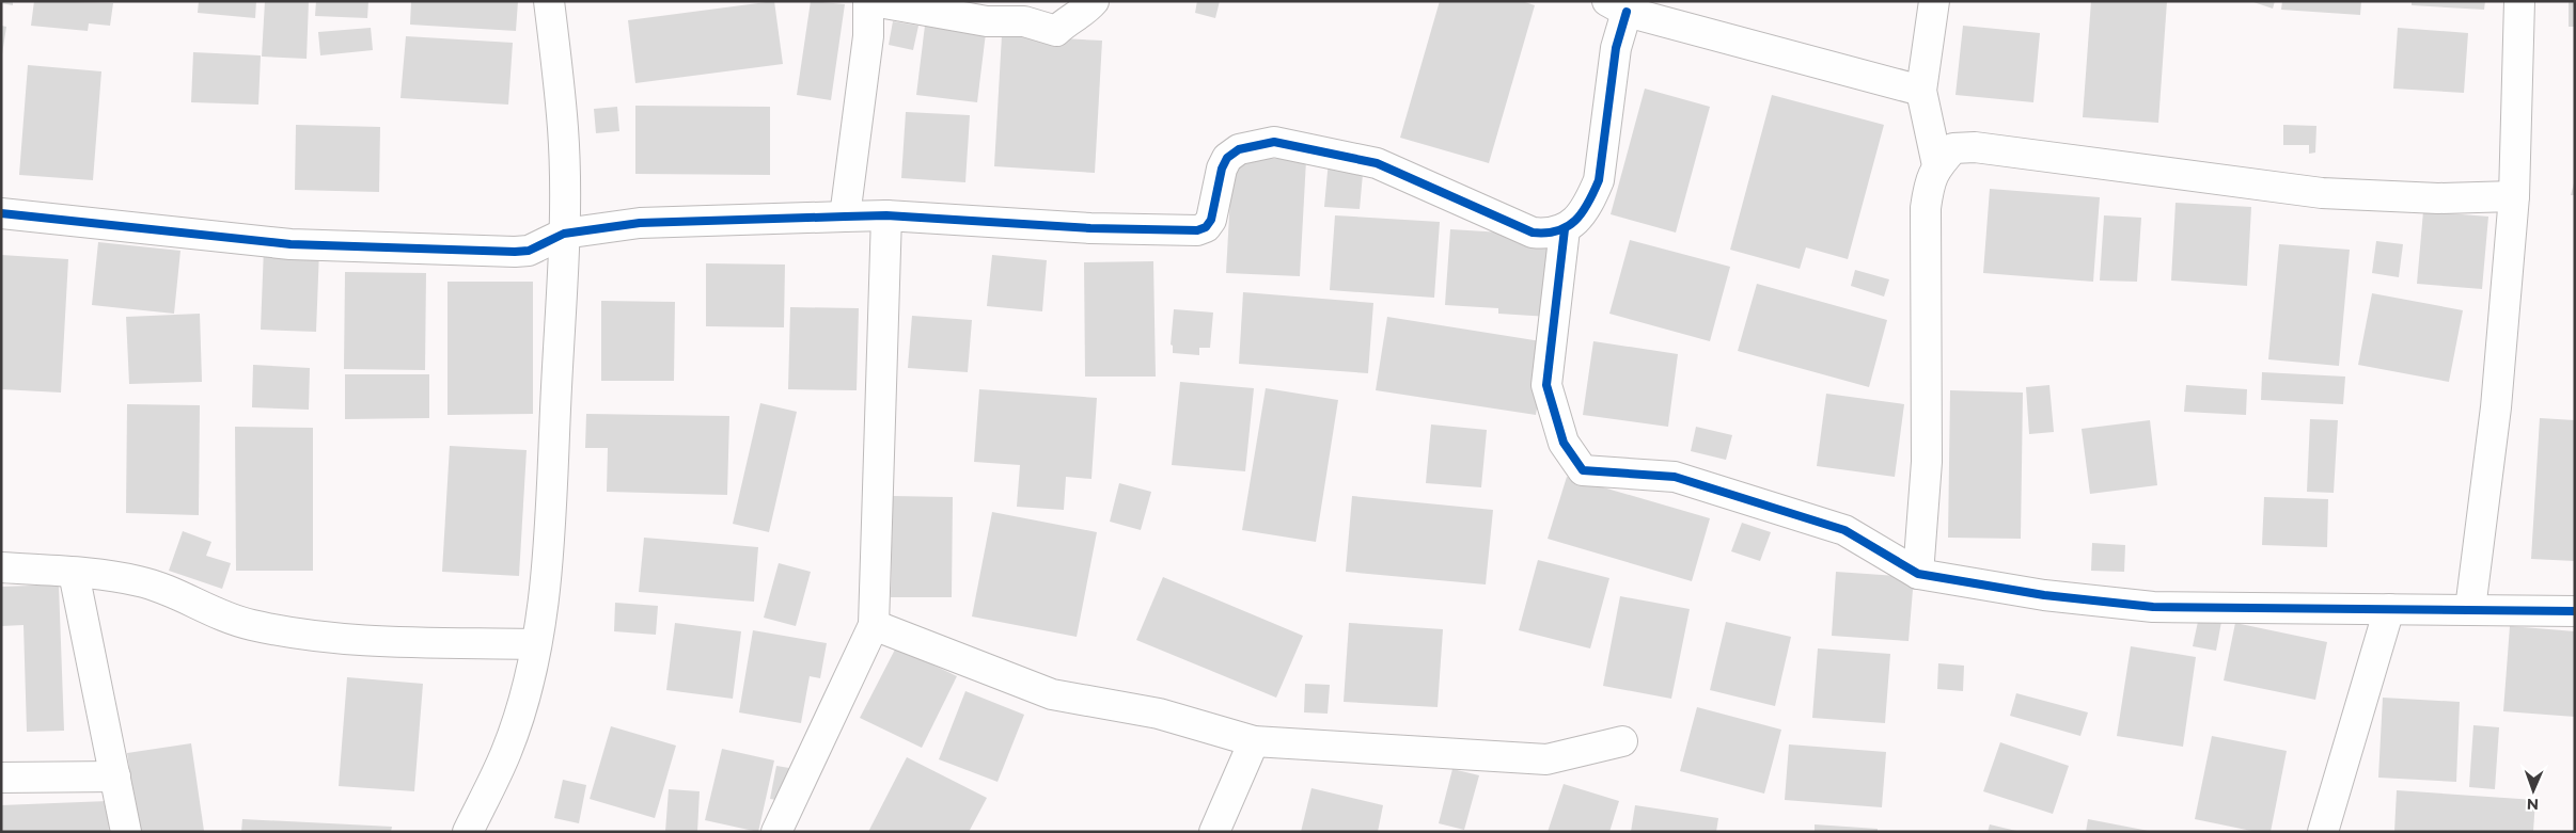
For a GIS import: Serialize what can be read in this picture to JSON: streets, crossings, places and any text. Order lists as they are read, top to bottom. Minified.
{"north":"bottom"}
